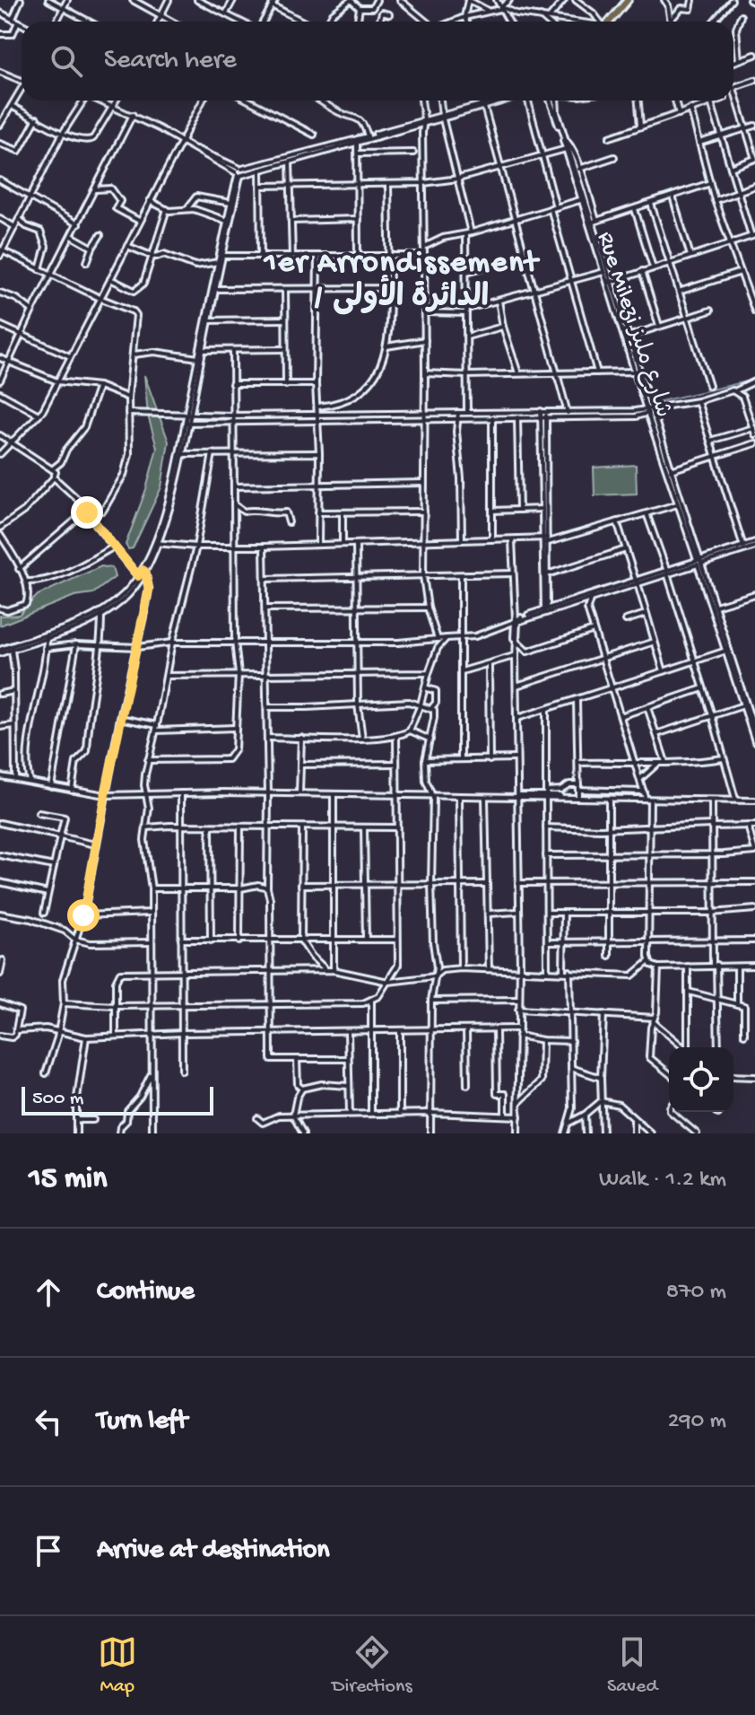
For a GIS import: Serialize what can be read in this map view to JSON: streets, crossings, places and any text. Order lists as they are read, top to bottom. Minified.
{"streets":{"street":["Rue Milezi شارع مليز"]},"districts":["1er Arrondissement / الدائرة الأولى"],"scale_bar":"500 m","page":{"search":"Search here","scale":"500 m","heading":["15 min","Walk · 1.2 km"],"list":[["Continue","870 m"],["Turn left","290 m"],"Arrive at destination"],"nav":["Map","Directions","Saved"]}}
